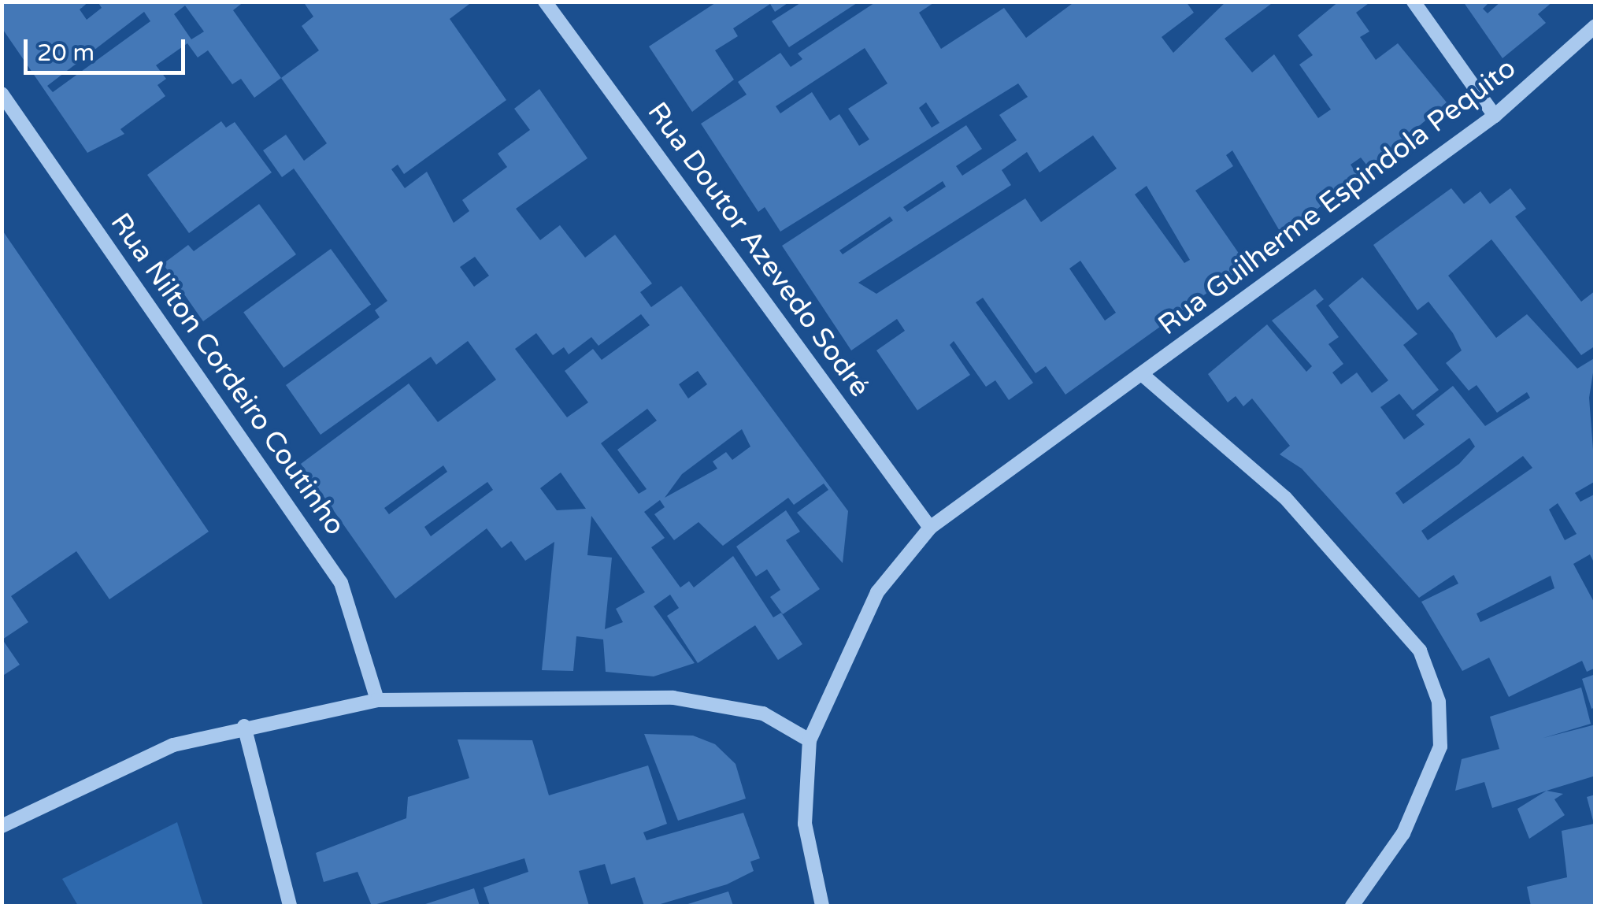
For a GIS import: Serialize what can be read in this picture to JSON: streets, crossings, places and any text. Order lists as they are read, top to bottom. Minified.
{"streets":{"street":["Rua Guilherme Espindola Pequito","Rua Doutor Azevedo Sodré","Rua Nilton Cordeiro Coutinho"]},"crossings":[["Rua Guilherme Espindola Pequito","Rua Doutor Azevedo Sodré"]],"scale_bar":"20 m"}
